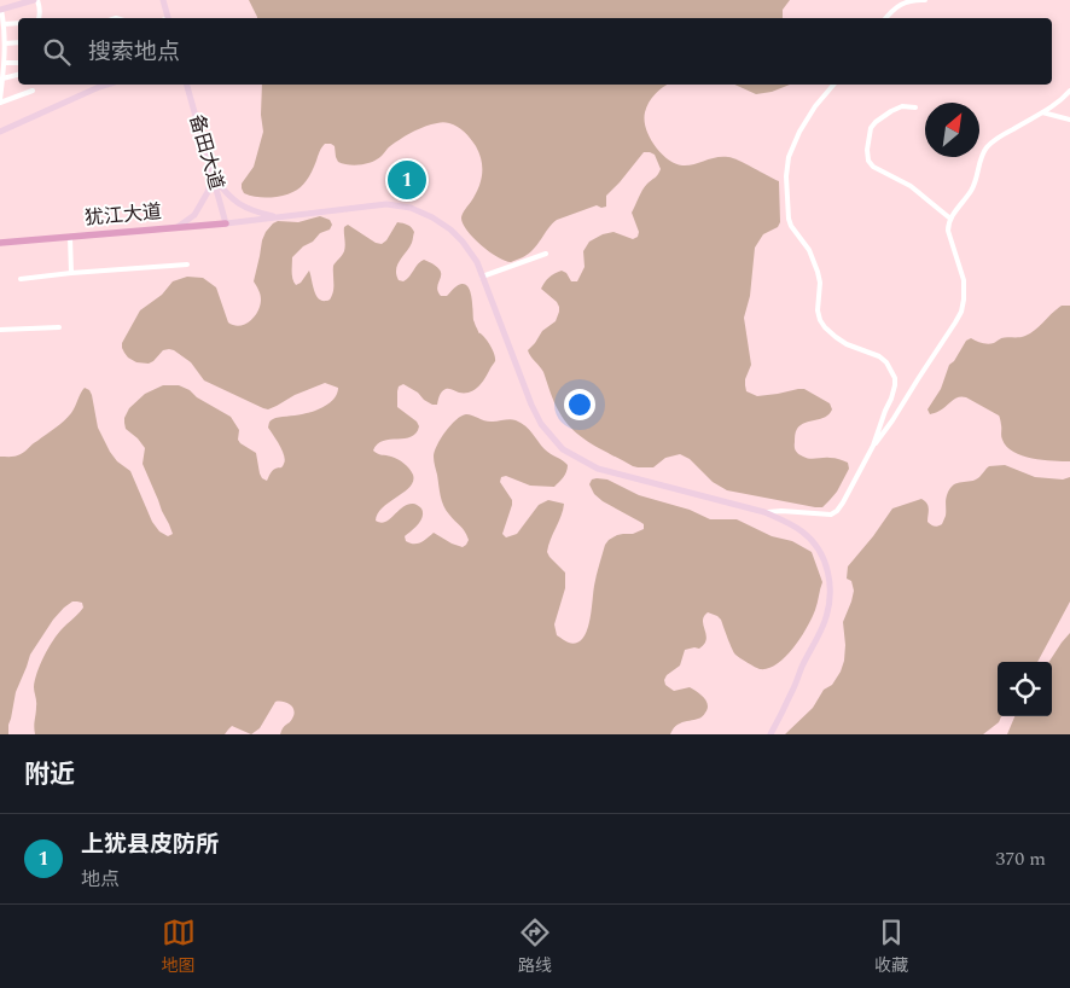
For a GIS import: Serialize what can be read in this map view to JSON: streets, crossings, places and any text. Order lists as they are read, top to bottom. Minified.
{"streets":{"main road":["备田大道","犹江大道"]},"crossings":[["备田大道","犹江大道"]],"north":"top right","page":{"search":"搜索地点","pins":"1","heading":"附近","list":[{"mark":"1","name":"上犹县皮防所","note":"地点","value":"370 m"}],"nav":["地图","路线","收藏"]}}
